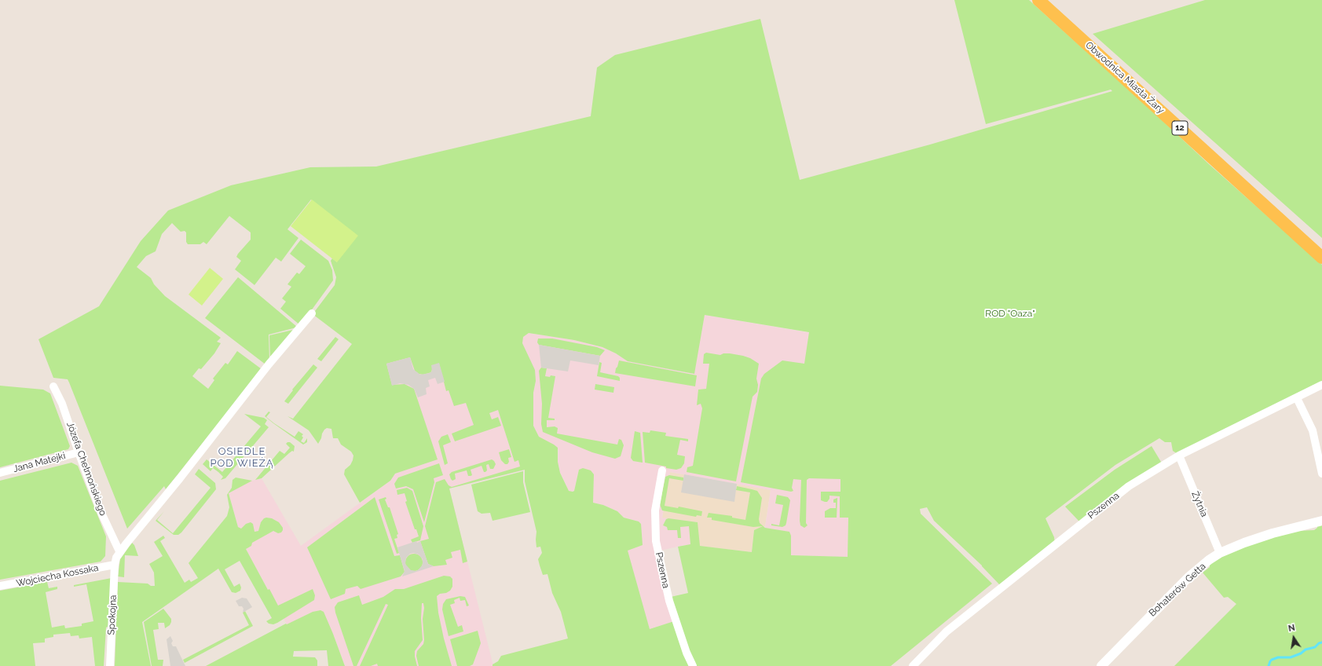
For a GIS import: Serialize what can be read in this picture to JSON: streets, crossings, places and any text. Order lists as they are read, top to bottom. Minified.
{"streets":{"main road":["Obwodnica Miasta Żary","12"],"street":["Jana Matejki","Józefa Chełmońskiego","Żytnia","Pszenna","Wojciecha Kossaka","Bohaterów Getta","Spokojna"]},"crossings":[["Jana Matejki","Józefa Chełmońskiego"],["Józefa Chełmońskiego","Spokojna"],["Żytnia","Pszenna"],["Żytnia","Bohaterów Getta"],["Wojciecha Kossaka","Spokojna"]],"districts":["OSIEDLE POD WIEŻĄ"],"parks":["ROD \"Oaza\""],"north":"top"}
